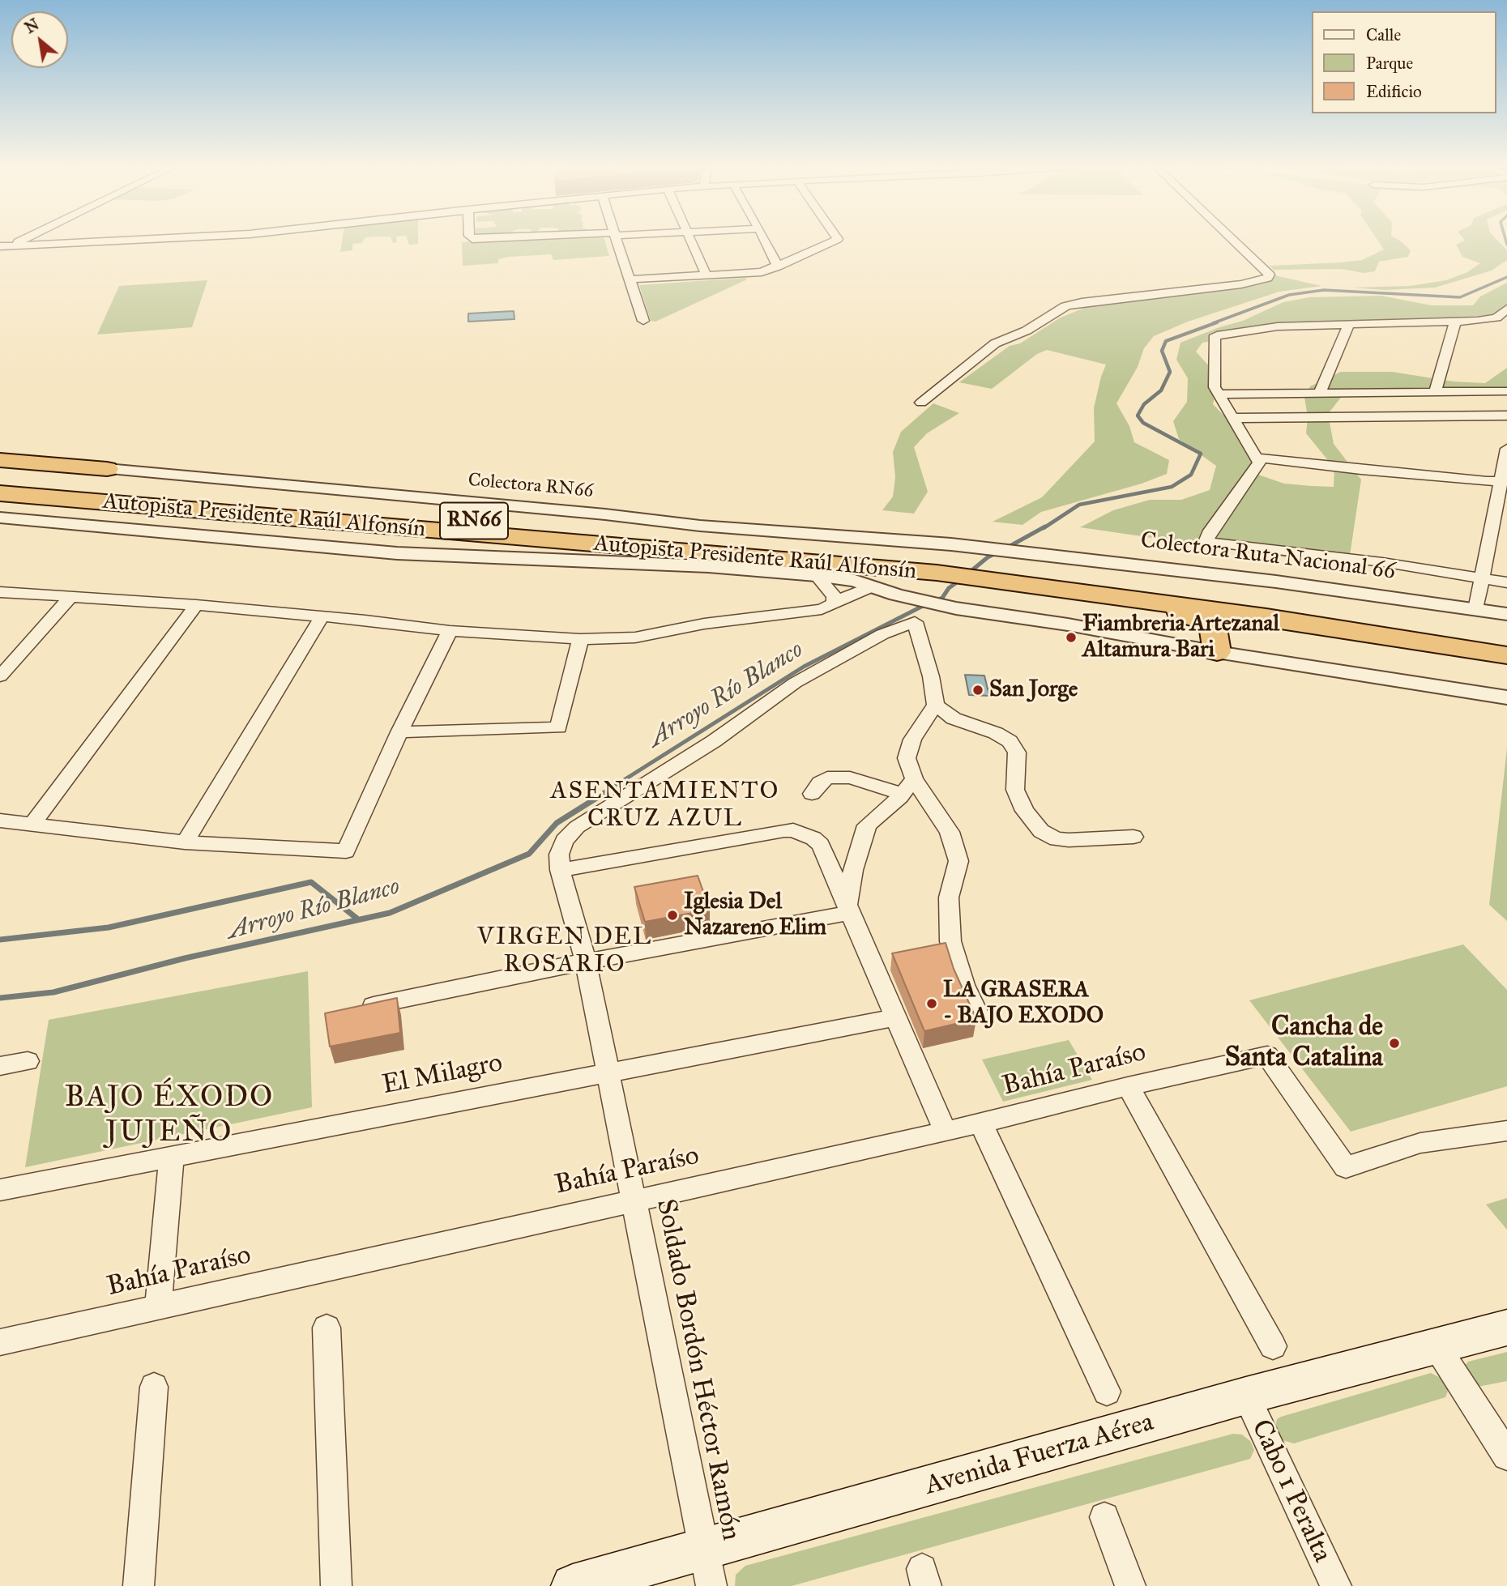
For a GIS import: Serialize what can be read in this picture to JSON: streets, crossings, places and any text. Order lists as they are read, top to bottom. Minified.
{"streets":{"highway":["Autopista Presidente Raúl Alfonsín","RN66"],"main road":["Avenida Fuerza Aérea"],"street":["Colectora RN66","Colectora Ruta Nacional 66","Bahía Paraíso","El Milagro","Soldado Bordón Héctor Ramón","Cabo 1 Peralta"]},"crossings":[["Colectora RN66","Autopista Presidente Raúl Alfonsín"],["Colectora RN66","Colectora Ruta Nacional 66"],["Bahía Paraíso","Soldado Bordón Héctor Ramón"],["El Milagro","Soldado Bordón Héctor Ramón"],["Soldado Bordón Héctor Ramón","Avenida Fuerza Aérea"],["Avenida Fuerza Aérea","Cabo 1 Peralta"]],"districts":["ASENTAMIENTO CRUZ AZUL","VIRGEN DEL ROSARIO","BAJO ÉXODO JUJEÑO"],"water":["Arroyo Río Blanco"],"places":["Fiambreria Artezanal Altamura Bari","San Jorge","Iglesia Del Nazareno Elim","LA GRASERA - BAJO EXODO","Cancha de Santa Catalina"],"legend":["Calle","Parque","Edificio"],"north":"top left"}
